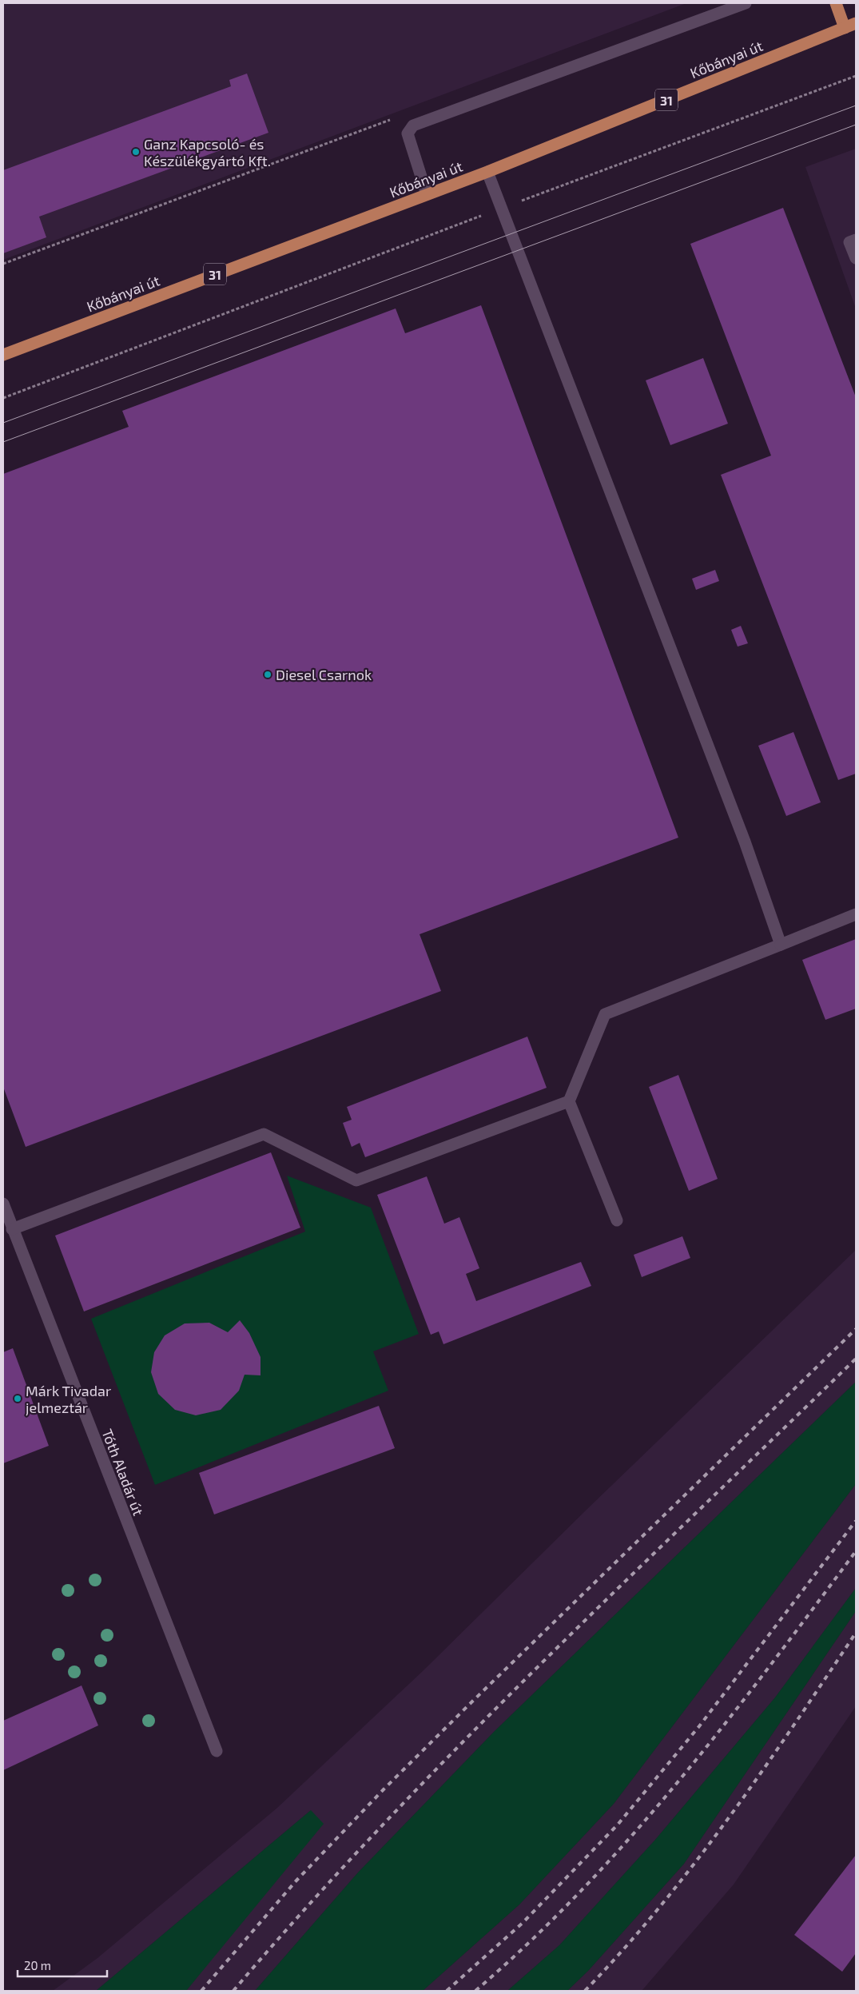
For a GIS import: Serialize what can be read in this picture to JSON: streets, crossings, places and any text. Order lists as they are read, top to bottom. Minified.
{"streets":{"main road":["Kőbányai út","31"],"lane":["Tóth Aladár út"]},"crossings":[["Kőbányai út","31"]],"places":["Ganz Kapcsoló- és Készülékgyártó Kft.","Diesel Csarnok","Márk Tivadar jelmeztár"],"scale_bar":"20 m"}
